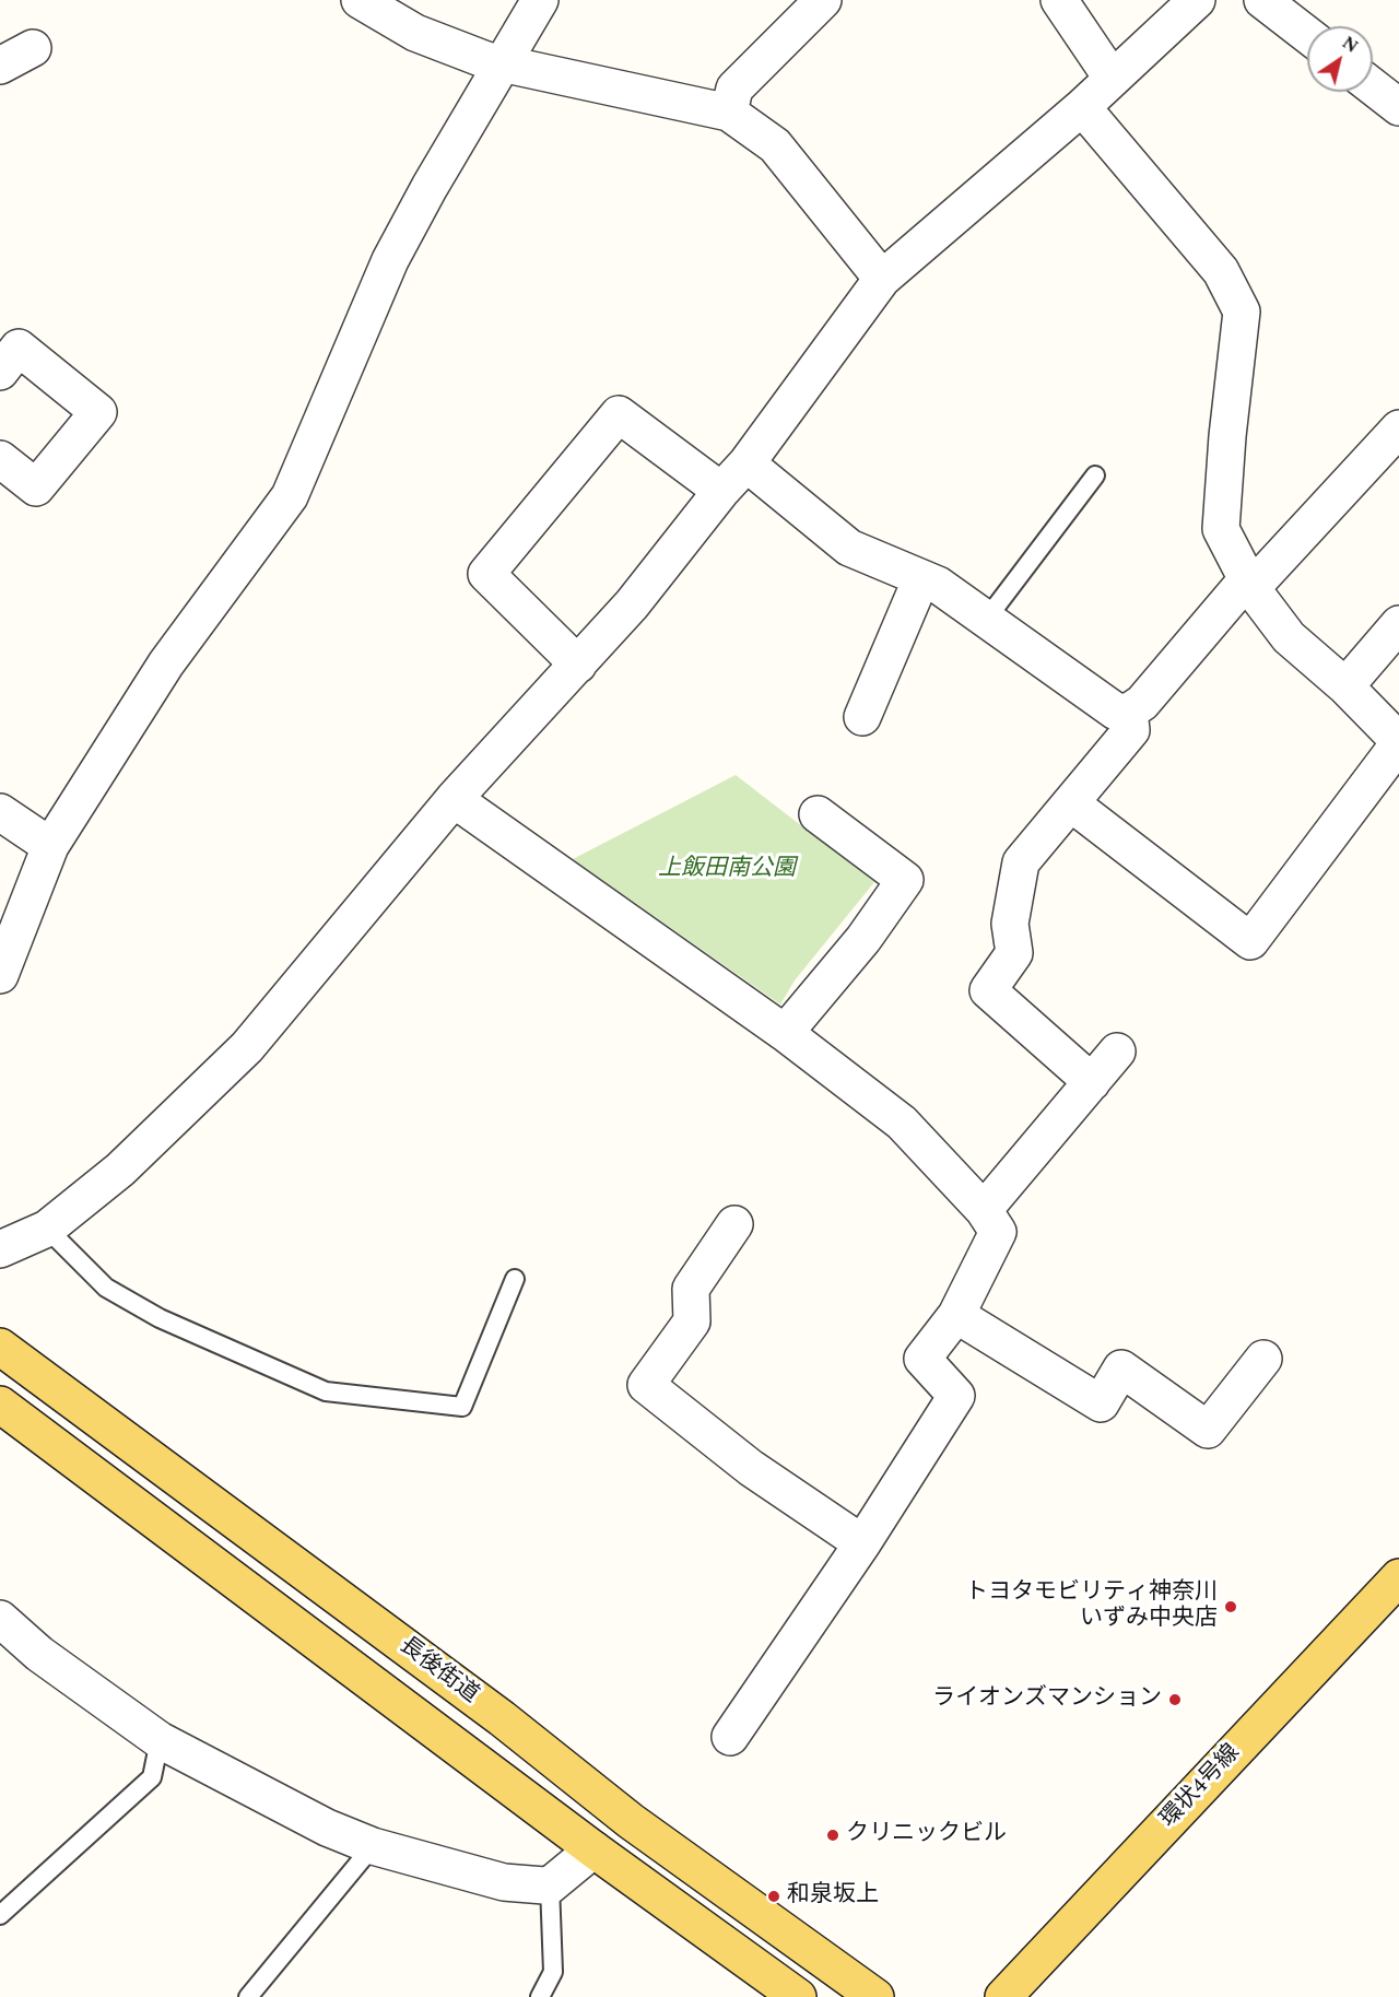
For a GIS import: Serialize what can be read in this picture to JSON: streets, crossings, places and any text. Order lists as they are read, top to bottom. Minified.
{"streets":{"main road":["長後街道","環状4号線"]},"parks":["上飯田南公園"],"places":["トヨタモビリティ神奈川 いずみ中央店","ライオンズマンション","クリニックビル","和泉坂上"],"north":"top right"}
